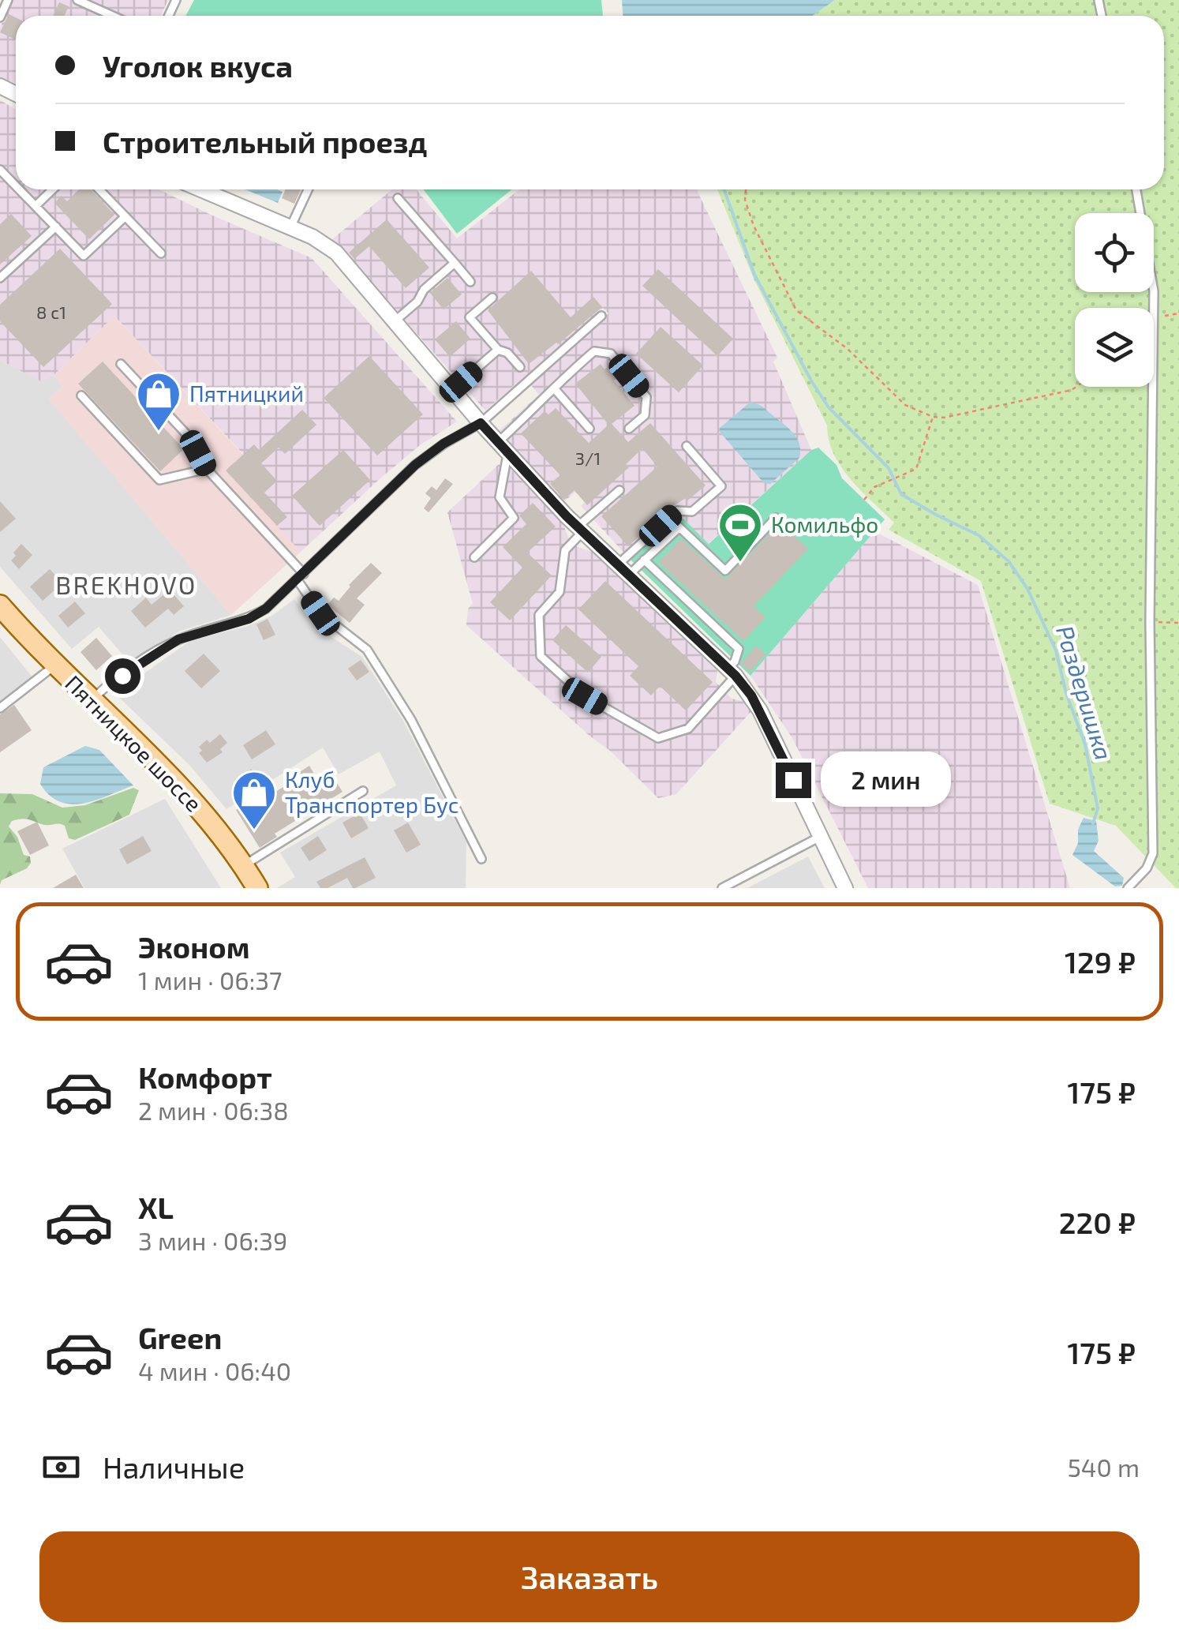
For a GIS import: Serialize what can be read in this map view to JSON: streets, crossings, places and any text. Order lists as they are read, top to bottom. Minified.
{"streets":{"main road":["Пятницкое шоссе"]},"districts":["BREKHOVO"],"water":["Раздеришка"],"places":{"shop":["Пятницкий","Клуб Транспортер Бус"],"sports":["Комильфо"]},"house_numbers":["8 с1","3/1"],"page":{"banner":["Уголок вкуса","Строительный проезд"],"bubble":"2 мин","list":[{"name":"Эконом","note":"1 мин · 06:37","value":"129 ₽"},{"name":"Комфорт","note":"2 мин · 06:38","value":"175 ₽"},{"name":"XL","note":"3 мин · 06:39","value":"220 ₽"},{"name":"Green","note":"4 мин · 06:40","value":"175 ₽"}],"pay":["Наличные","540 m"],"buttons":"Заказать"}}
